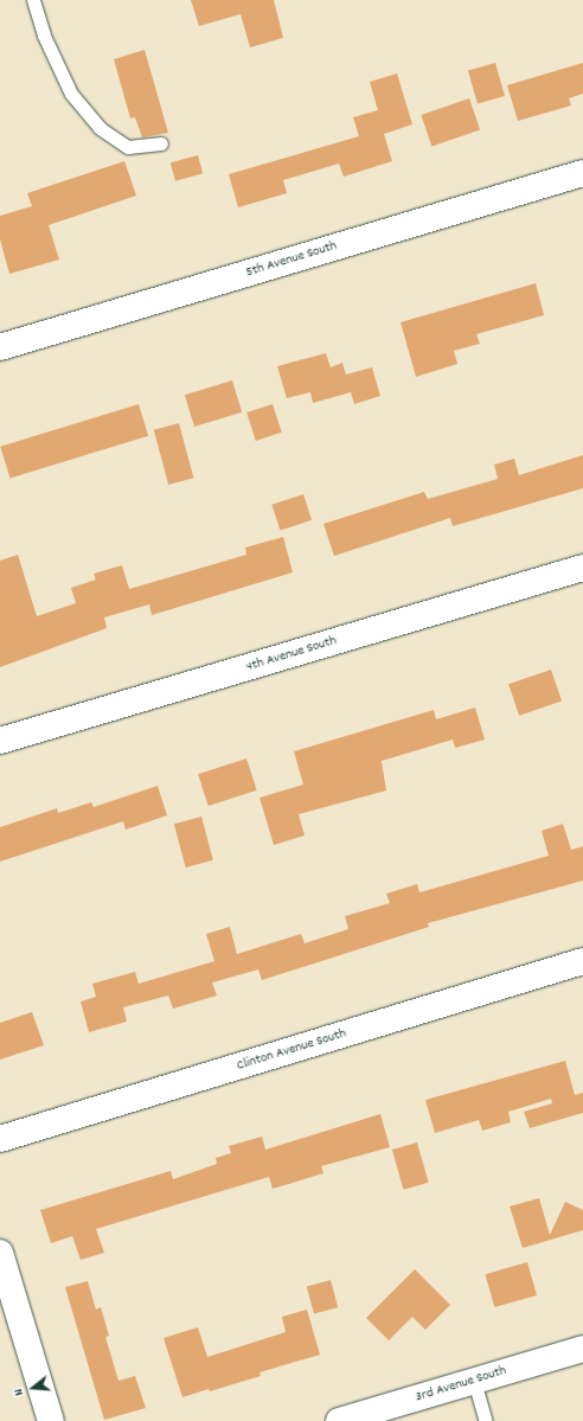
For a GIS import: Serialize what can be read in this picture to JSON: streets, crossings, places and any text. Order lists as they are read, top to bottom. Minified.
{"streets":{"street":["5th Avenue South","4th Avenue South","Clinton Avenue South","3rd Avenue South"]},"north":"left"}
